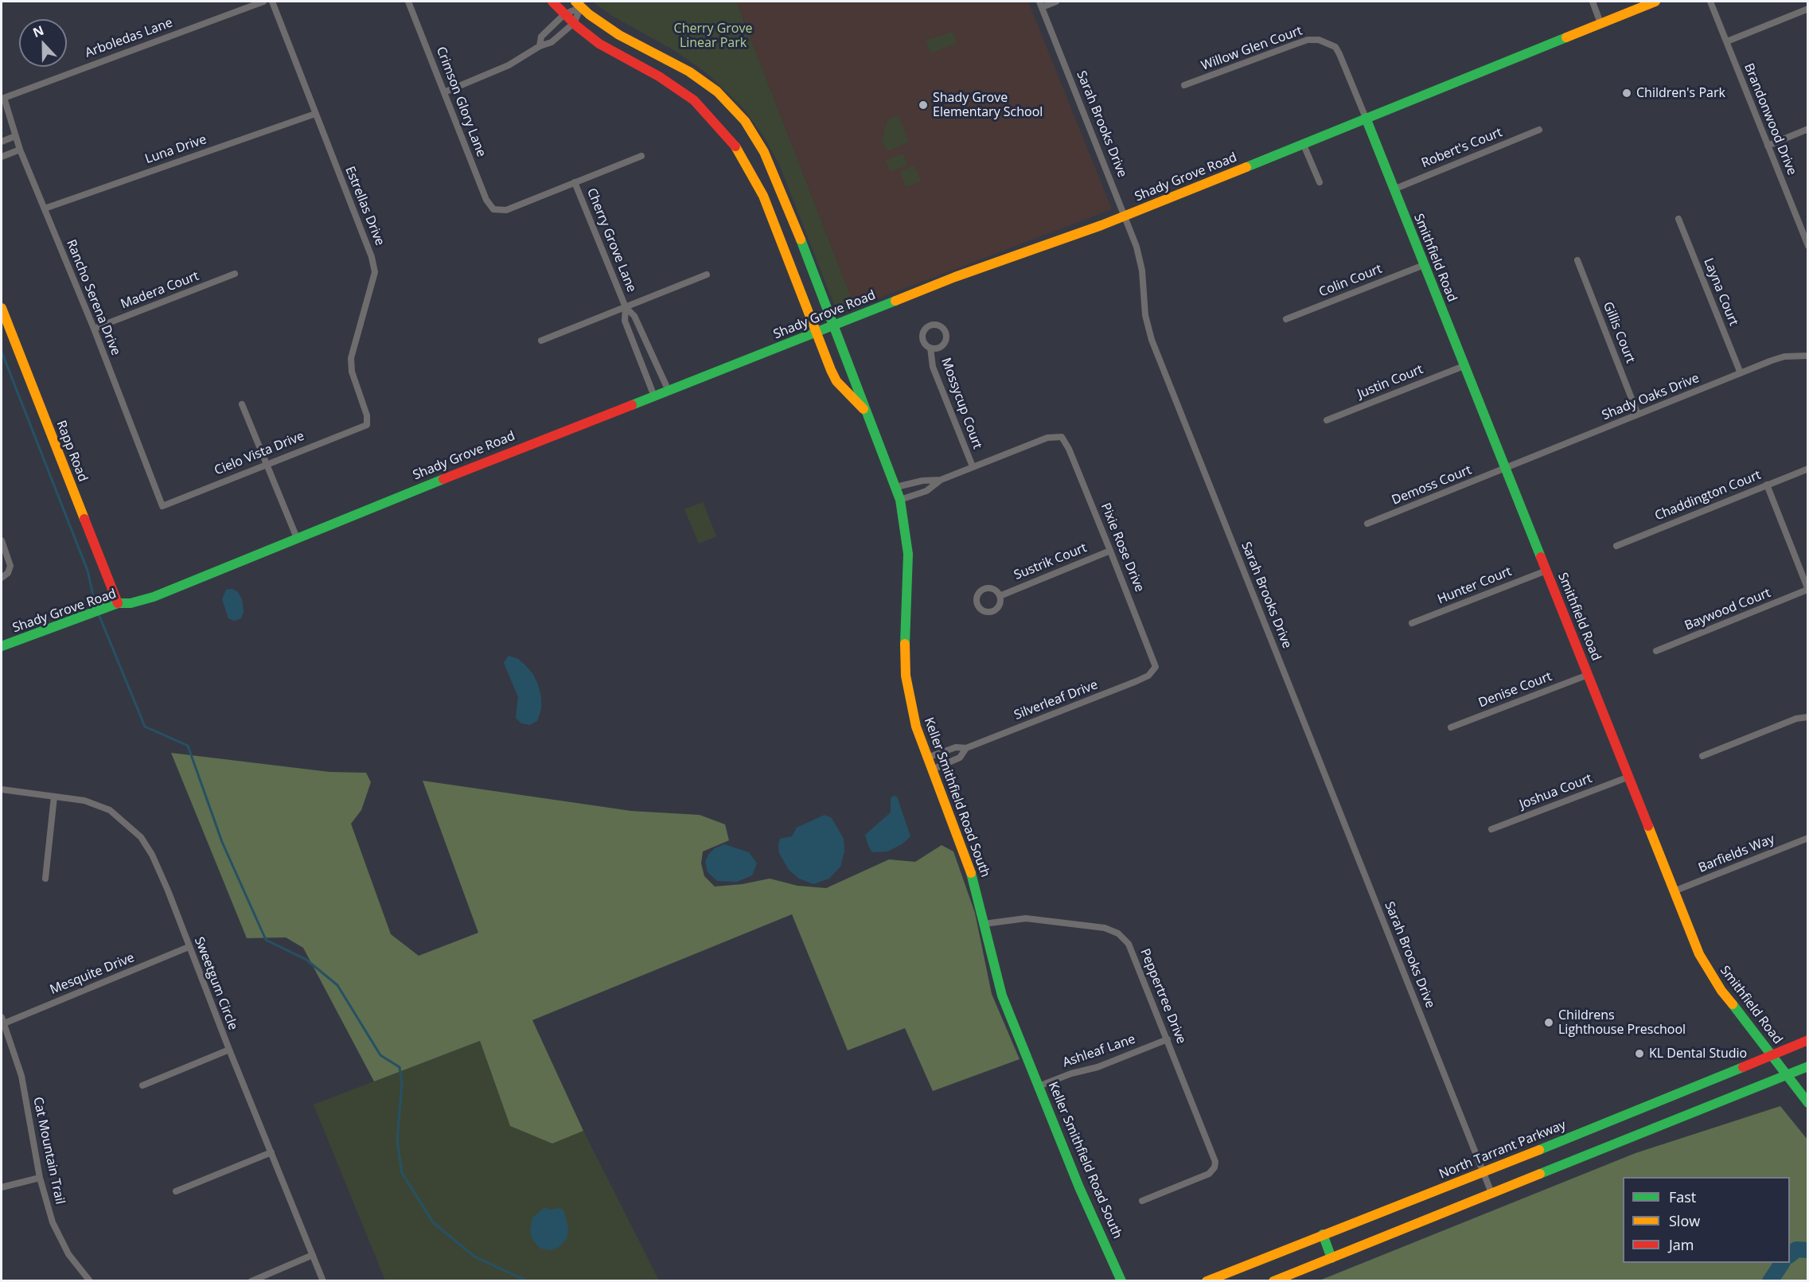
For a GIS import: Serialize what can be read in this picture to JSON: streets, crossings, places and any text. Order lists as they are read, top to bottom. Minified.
{"streets":{"main road":["Shady Grove Road","Smithfield Road","Rapp Road","Keller Smithfield Road South","North Tarrant Parkway"],"street":["Arboledas Lane","Willow Glen Court","Crimson Glory Lane","Brandonwood Drive","Sarah Brooks Drive","Robert's Court","Luna Drive","Estrellas Drive","Cherry Grove Lane","Colin Court","Madera Court","Layna Court","Rancho Serena Drive","Gillis Court","Justin Court","Shady Oaks Drive","Mossycup Court","Cielo Vista Drive","Demoss Court","Chaddington Court","Pixie Rose Drive","Sustrik Court","Hunter Court","Baywood Court","Denise Court","Silverleaf Drive","Joshua Court","Barfields Way","Mesquite Drive","Sweetgum Circle","Peppertree Drive","Ashleaf Lane","Cat Mountain Trail"]},"crossings":[["Arboledas Lane","Rancho Serena Drive"],["Willow Glen Court","Shady Grove Road"],["Willow Glen Court","Smithfield Road"],["Crimson Glory Lane","Cherry Grove Lane"],["Sarah Brooks Drive","Shady Grove Road"],["Sarah Brooks Drive","North Tarrant Parkway"],["Robert's Court","Smithfield Road"],["Luna Drive","Estrellas Drive"],["Luna Drive","Rancho Serena Drive"],["Shady Grove Road","Cherry Grove Lane"],["Shady Grove Road","Smithfield Road"],["Shady Grove Road","Rapp Road"],["Shady Grove Road","Keller Smithfield Road South"],["Estrellas Drive","Cielo Vista Drive"],["Smithfield Road","Colin Court"],["Smithfield Road","Justin Court"],["Smithfield Road","Shady Oaks Drive"],["Smithfield Road","Demoss Court"],["Smithfield Road","Hunter Court"],["Smithfield Road","Denise Court"],["Smithfield Road","Joshua Court"],["Smithfield Road","Barfields Way"],["Smithfield Road","North Tarrant Parkway"],["Madera Court","Rancho Serena Drive"],["Layna Court","Shady Oaks Drive"],["Rancho Serena Drive","Cielo Vista Drive"],["Gillis Court","Shady Oaks Drive"],["Shady Oaks Drive","Demoss Court"],["Mossycup Court","Pixie Rose Drive"],["Pixie Rose Drive","Sustrik Court"],["Pixie Rose Drive","Silverleaf Drive"],["Silverleaf Drive","Keller Smithfield Road South"],["Keller Smithfield Road South","Peppertree Drive"],["Keller Smithfield Road South","Ashleaf Lane"],["Mesquite Drive","Sweetgum Circle"],["Mesquite Drive","Cat Mountain Trail"],["Peppertree Drive","Ashleaf Lane"]],"parks":["Cherry Grove Linear Park"],"places":["Children's Park","Shady Grove Elementary School","Childrens Lighthouse Preschool","KL Dental Studio"],"legend":["Fast","Slow","Jam"],"north":"top"}
